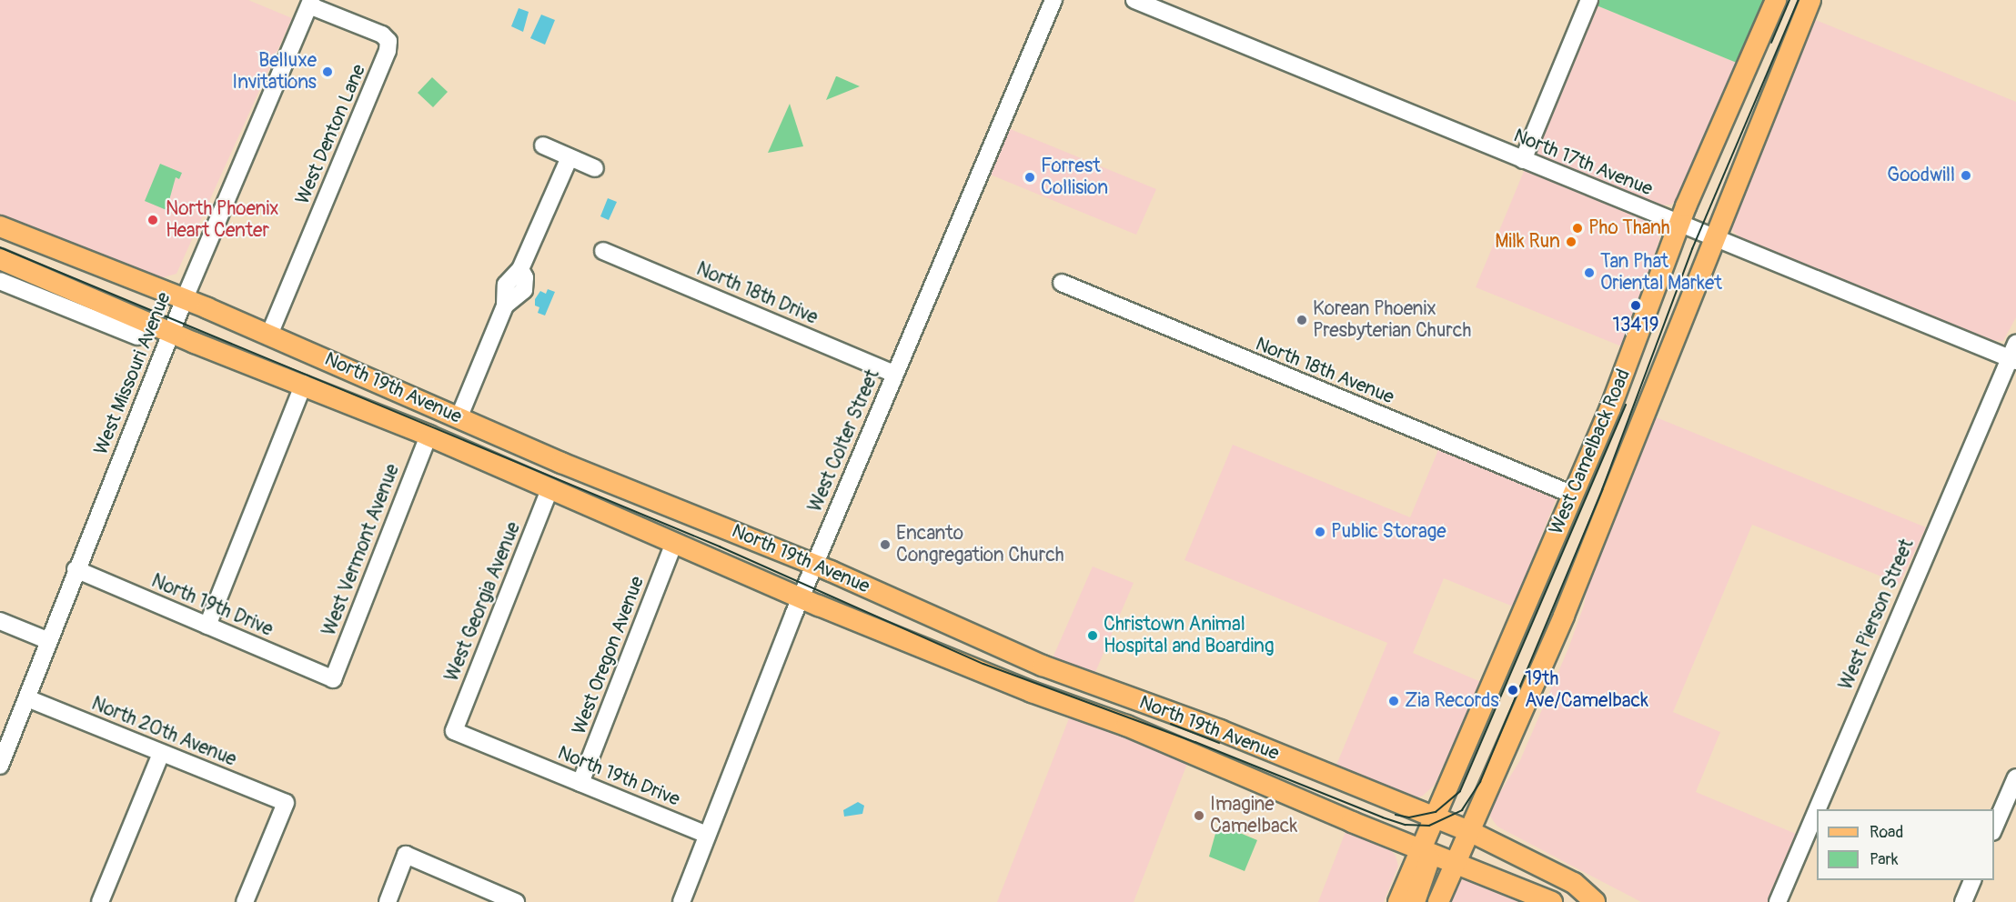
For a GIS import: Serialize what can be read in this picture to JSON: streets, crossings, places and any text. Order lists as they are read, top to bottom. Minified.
{"streets":{"main road":["North 19th Avenue","West Camelback Road"],"street":["West Denton Lane","North 17th Avenue","North 18th Drive","North 18th Avenue","West Missouri Avenue","West Colter Street","West Vermont Avenue","West Georgia Avenue","North 19th Drive","West Pierson Street","West Oregon Avenue","North 20th Avenue"]},"crossings":[["West Denton Lane","West Missouri Avenue"],["West Denton Lane","North 19th Avenue"],["North 17th Avenue","West Camelback Road"],["North 17th Avenue","West Pierson Street"],["North 18th Drive","West Colter Street"],["North 18th Avenue","West Camelback Road"],["West Missouri Avenue","North 19th Avenue"],["West Missouri Avenue","North 19th Drive"],["West Missouri Avenue","North 20th Avenue"],["North 19th Avenue","West Colter Street"],["North 19th Avenue","West Camelback Road"],["North 19th Avenue","West Vermont Avenue"],["North 19th Avenue","West Georgia Avenue"],["North 19th Avenue","West Oregon Avenue"],["West Colter Street","North 19th Drive"],["West Vermont Avenue","North 19th Drive"],["West Georgia Avenue","North 19th Drive"],["North 19th Drive","West Oregon Avenue"]],"places":["Belluxe Invitations","Goodwill","Forrest Collision","North Phoenix Heart Center","Pho Thanh","Milk Run","Tan Phat Oriental Market","13419","Korean Phoenix Presbyterian Church","Public Storage","Encanto Congregation Church","Christown Animal Hospital and Boarding","19th Ave/Camelback","Zia Records","Imagine Camelback"],"legend":["Road","Park"]}
